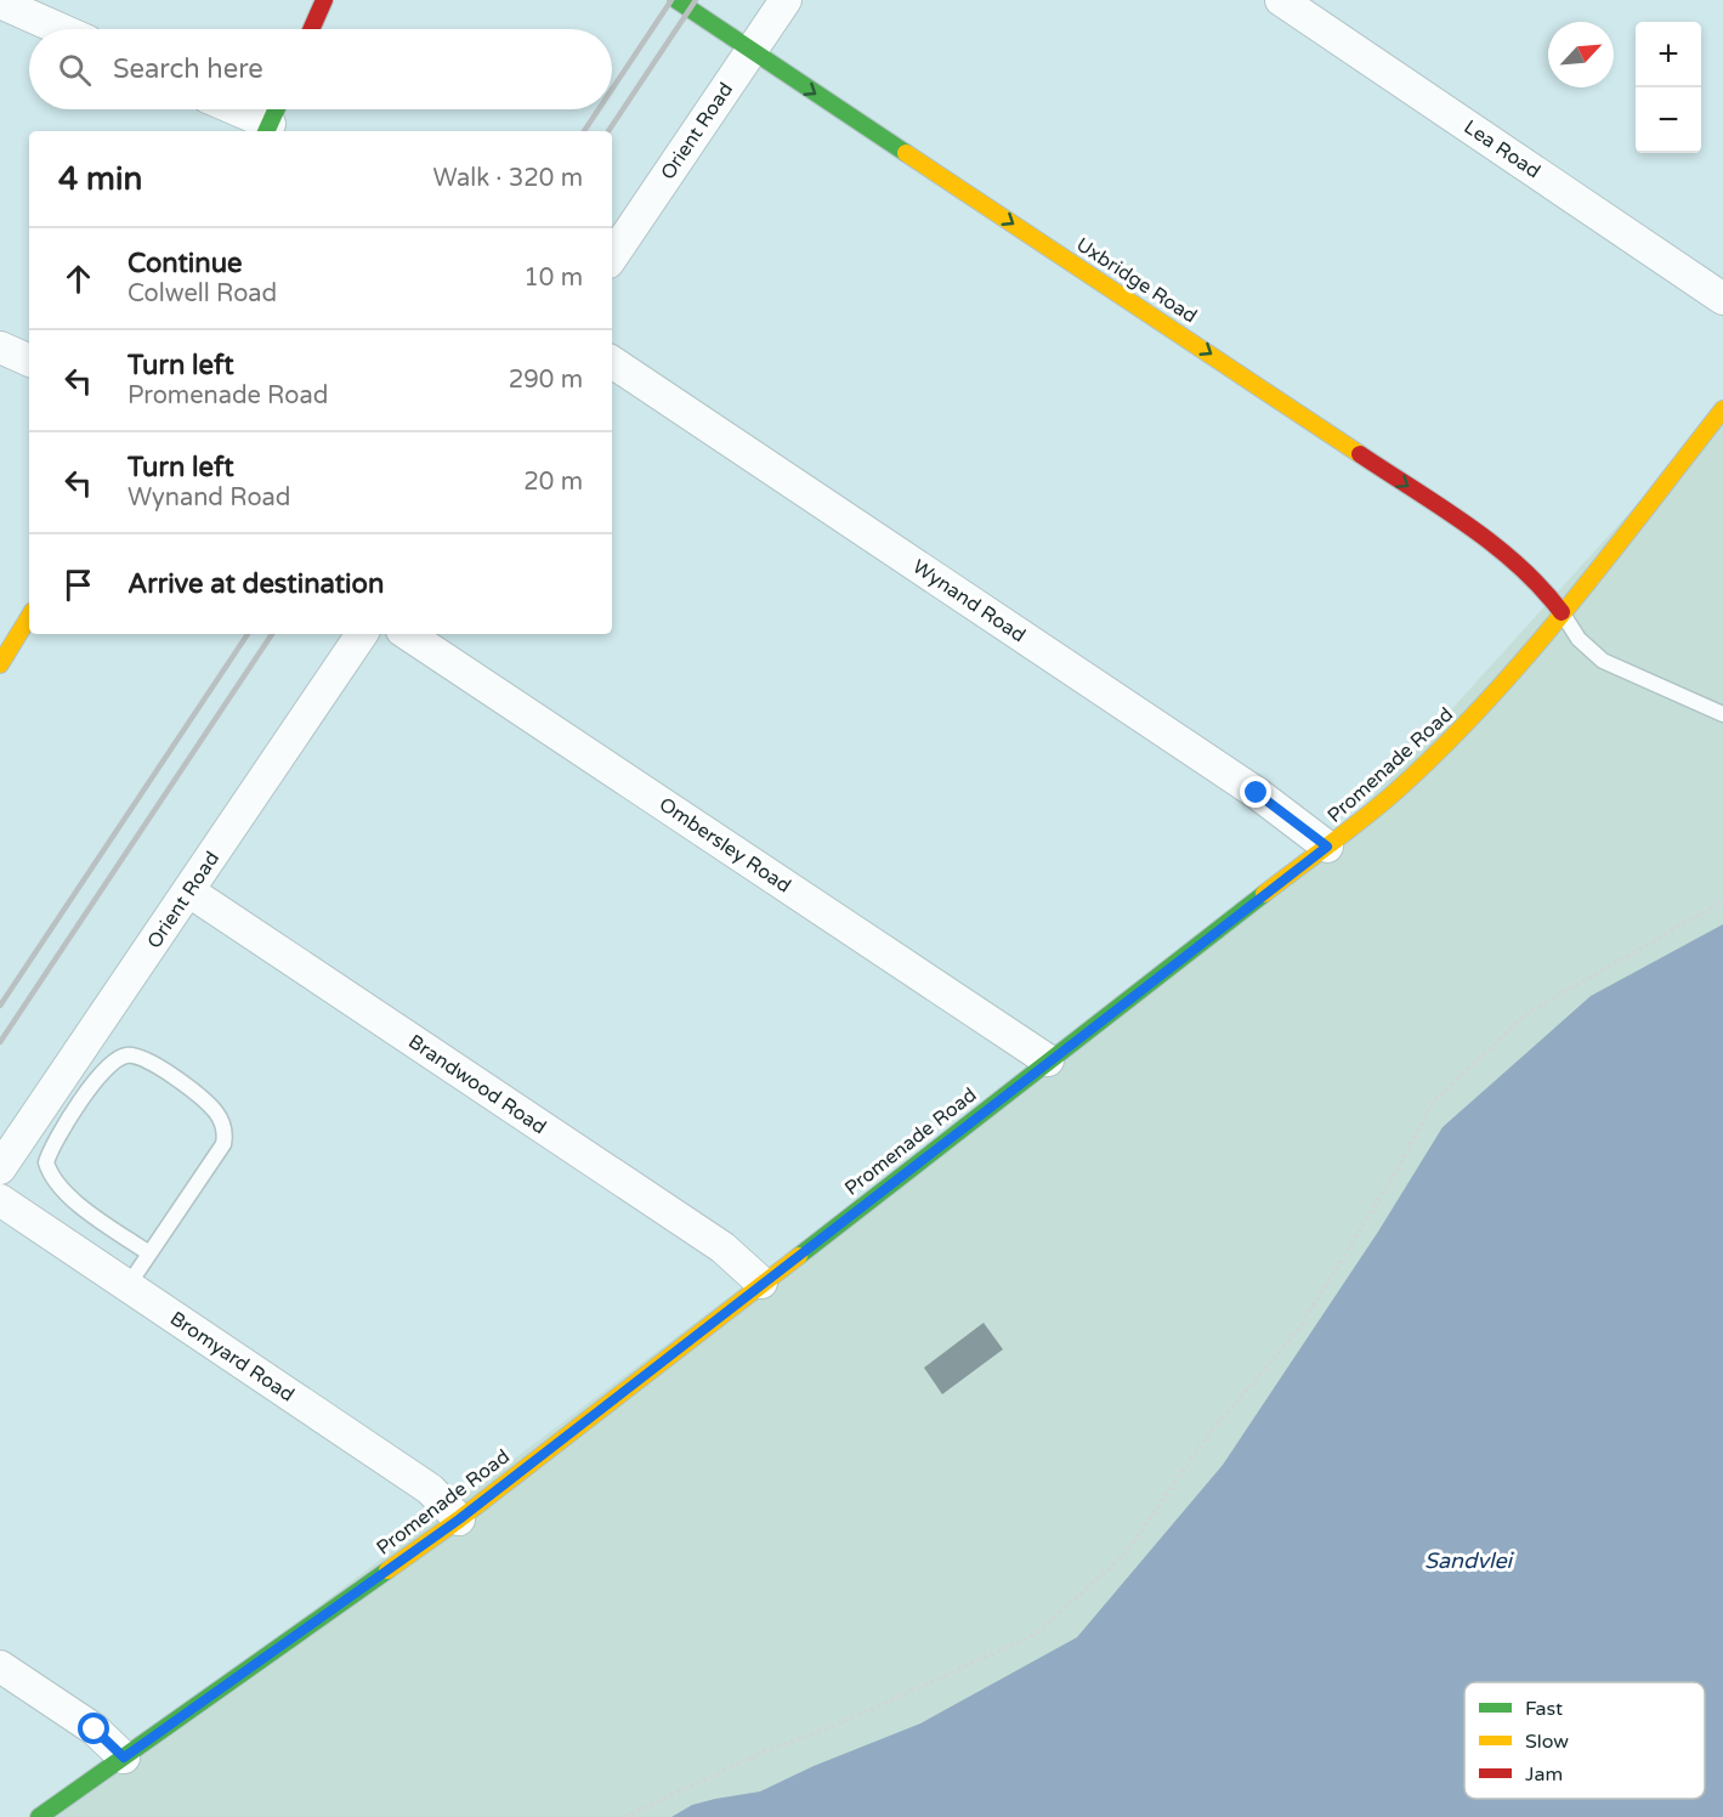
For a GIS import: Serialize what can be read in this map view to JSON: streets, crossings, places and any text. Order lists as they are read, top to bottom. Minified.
{"streets":{"street":["Orient Road","Lea Road","Uxbridge Road","Wynand Road","Promenade Road","Ombersley Road","Brandwood Road","Bromyard Road"]},"crossings":[["Orient Road","Uxbridge Road"],["Orient Road","Brandwood Road"],["Uxbridge Road","Promenade Road"],["Wynand Road","Promenade Road"],["Promenade Road","Ombersley Road"],["Promenade Road","Brandwood Road"],["Promenade Road","Bromyard Road"]],"one_way":["Uxbridge Road"],"water":["Sandvlei"],"legend":["Fast","Slow","Jam"],"north":"top right","page":{"map_buttons":["+","−"],"search":"Search here","heading":["4 min","Walk · 320 m"],"list":[["Continue","Colwell Road","10 m"],["Turn left","Promenade Road","290 m"],["Turn left","Wynand Road","20 m"],"Arrive at destination"]}}
